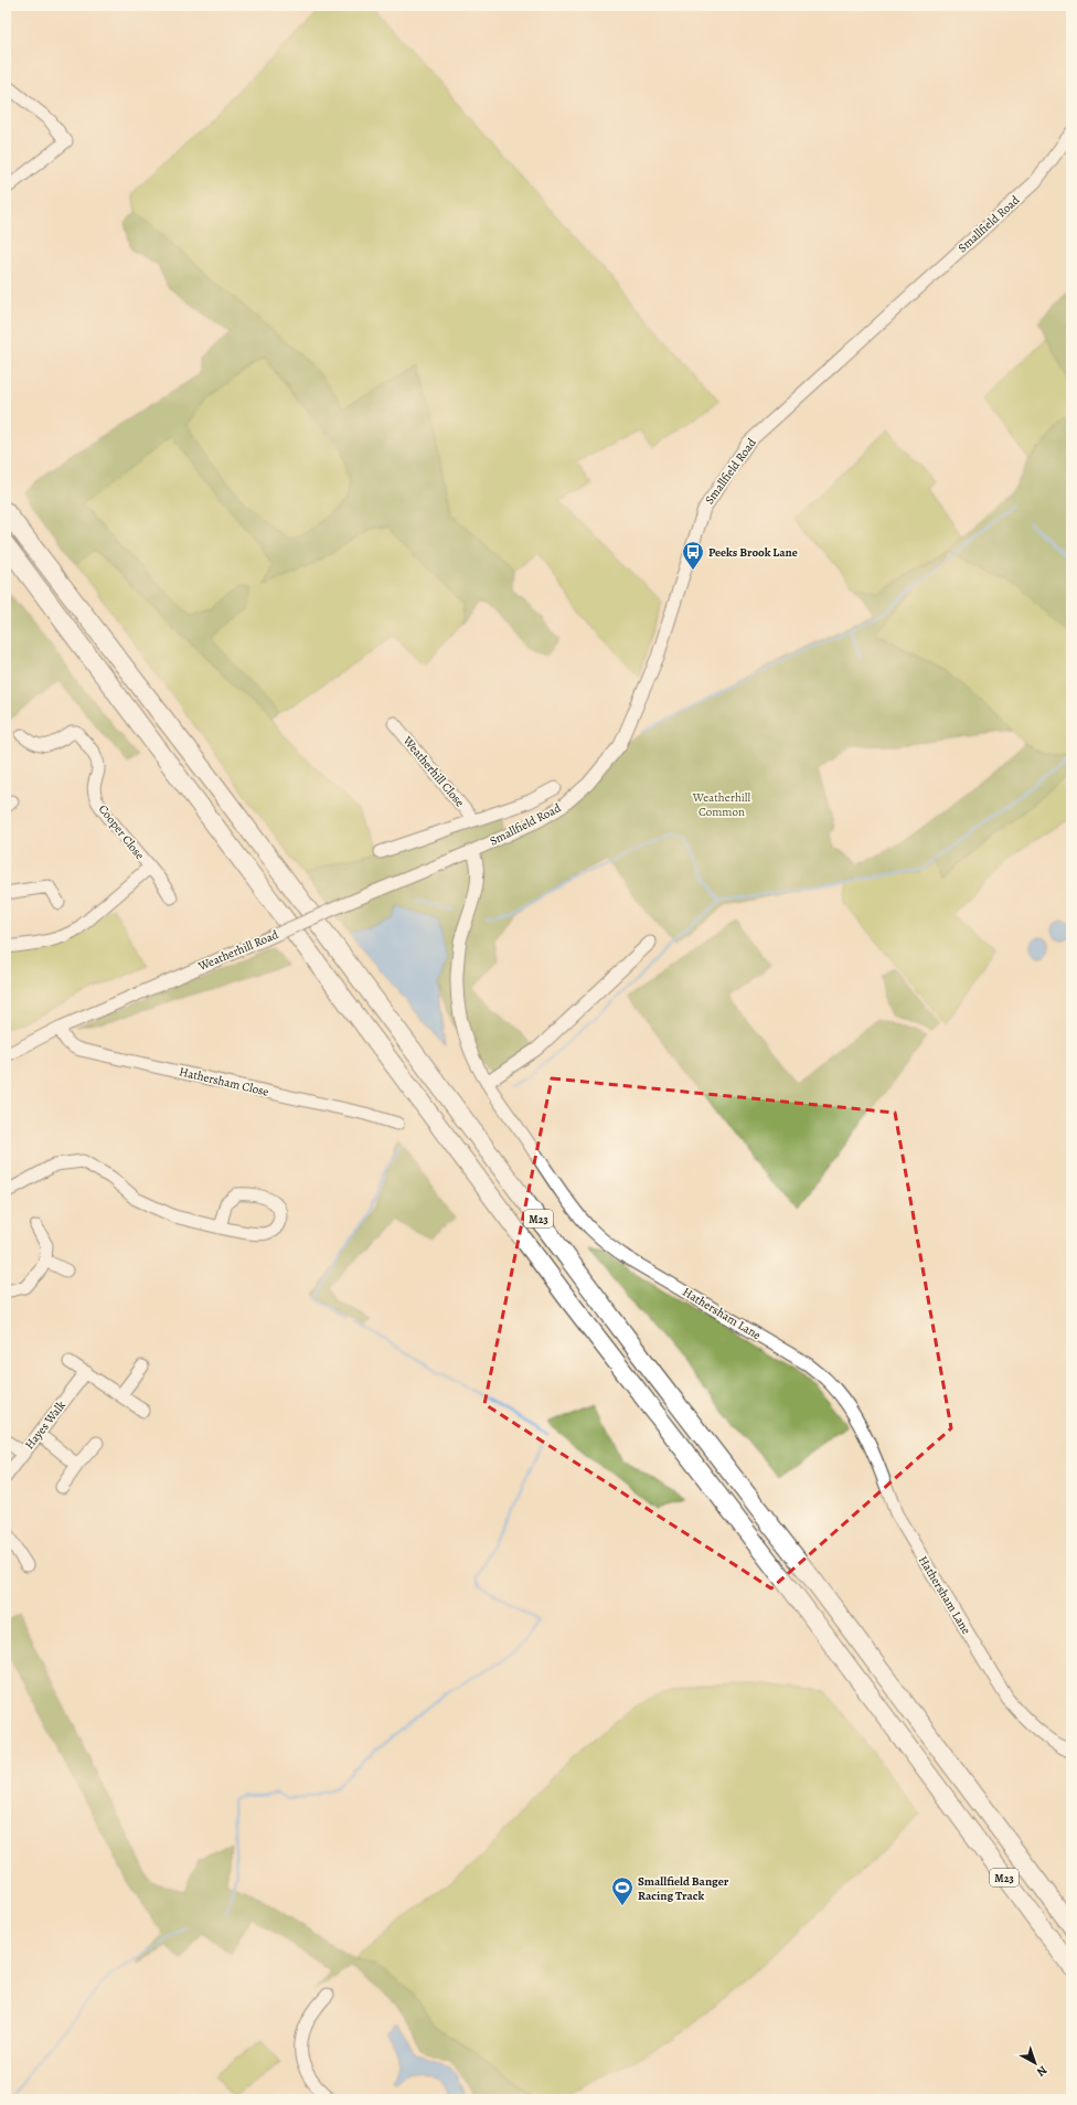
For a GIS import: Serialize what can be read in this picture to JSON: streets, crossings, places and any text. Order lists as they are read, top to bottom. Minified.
{"streets":{"highway":["M23"],"street":["Smallfield Road","Weatherhill Close","Cooper Close","Weatherhill Road","Hathersham Close","Hathersham Lane","Hayes Walk"]},"crossings":[["Smallfield Road","Weatherhill Road"],["Smallfield Road","Hathersham Lane"],["Weatherhill Road","Hathersham Close"],["Weatherhill Road","Hathersham Lane"]],"parks":["Weatherhill Common"],"places":{"bus stop":["Peeks Brook Lane"],"sports":["Smallfield Banger Racing Track"]},"north":"bottom right"}
